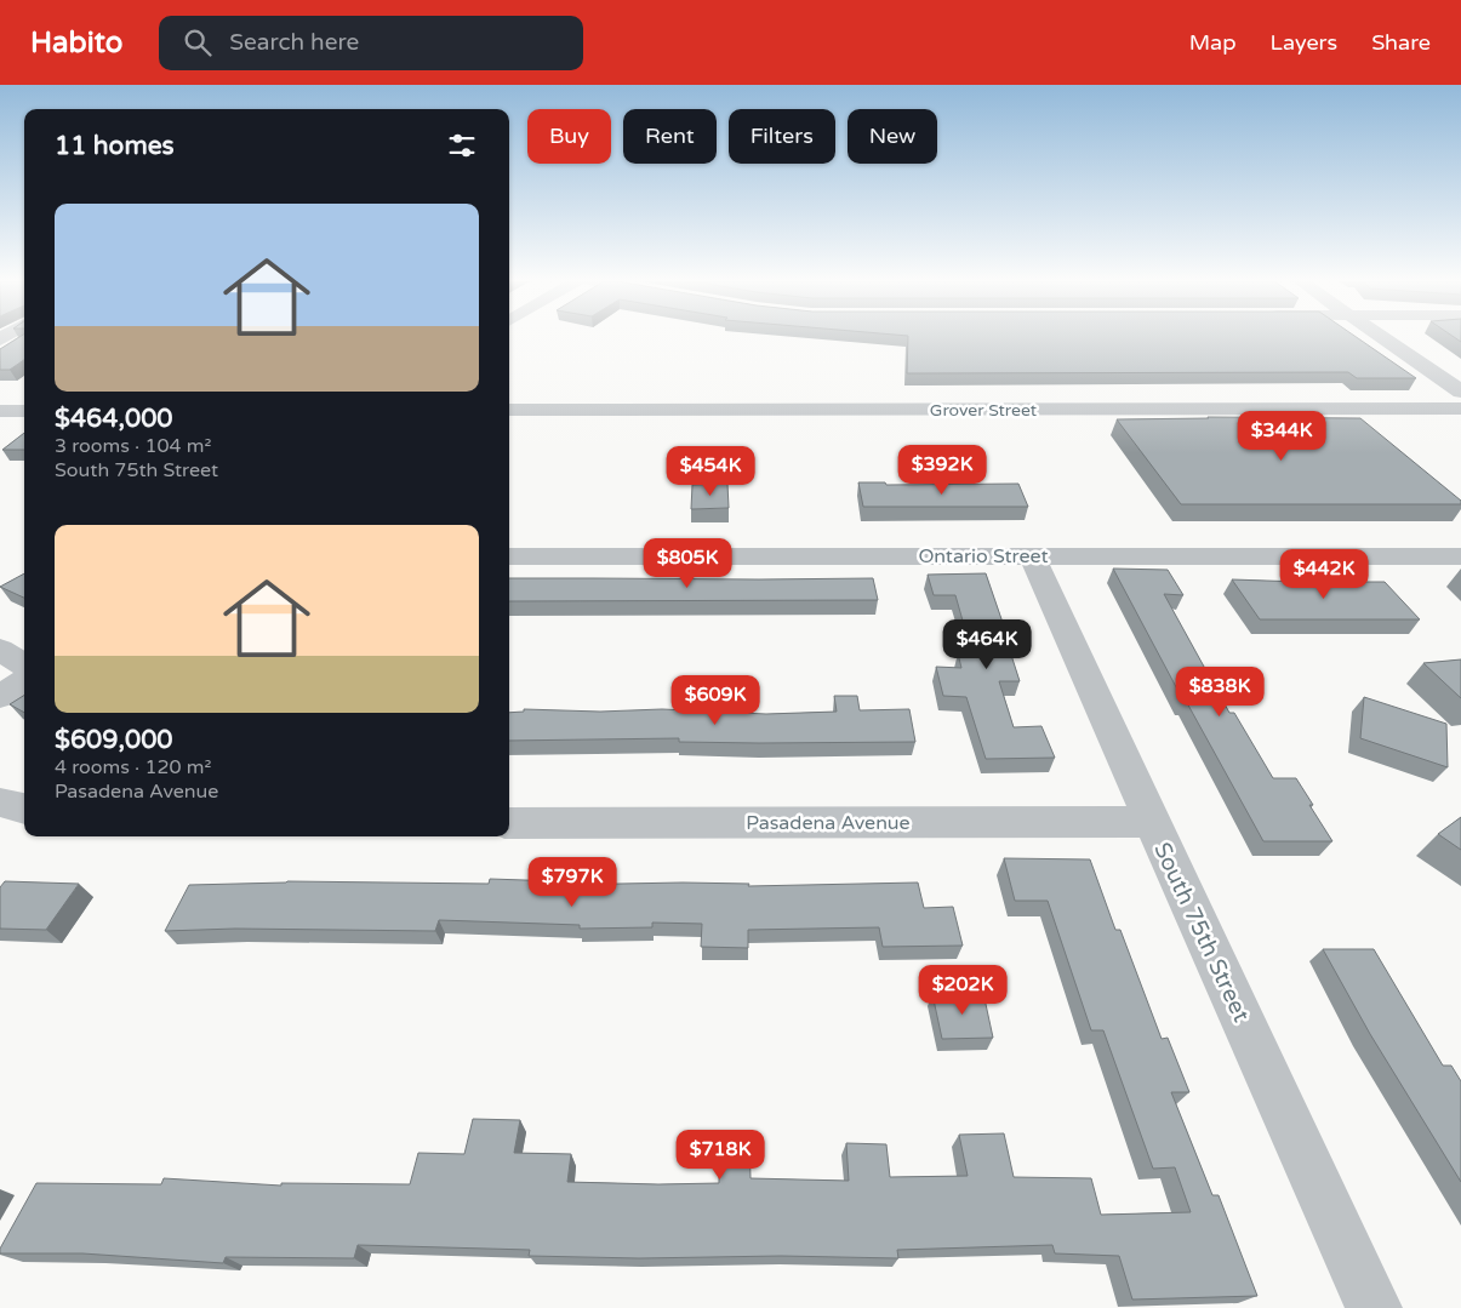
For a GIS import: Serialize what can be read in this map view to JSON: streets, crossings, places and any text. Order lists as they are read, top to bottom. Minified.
{"streets":{"street":["Grover Street","Ontario Street","Pasadena Avenue","South 75th Street"]},"crossings":[["Ontario Street","South 75th Street"],["Pasadena Avenue","South 75th Street"]],"page":{"header":"Habito","search":"Search here","nav":["Map","Layers","Share"],"chip":["Buy","Rent","Filters","New"],"heading":"11 homes","list":[{"name":"$464,000","note":"3 rooms · 104 m² · South 75th Street"},{"name":"$609,000","note":"4 rooms · 120 m² · Pasadena Avenue"}],"price":["$344K","$392K","$454K","$805K","$442K","$464K","$838K","$609K","$797K","$202K","$718K"]}}
